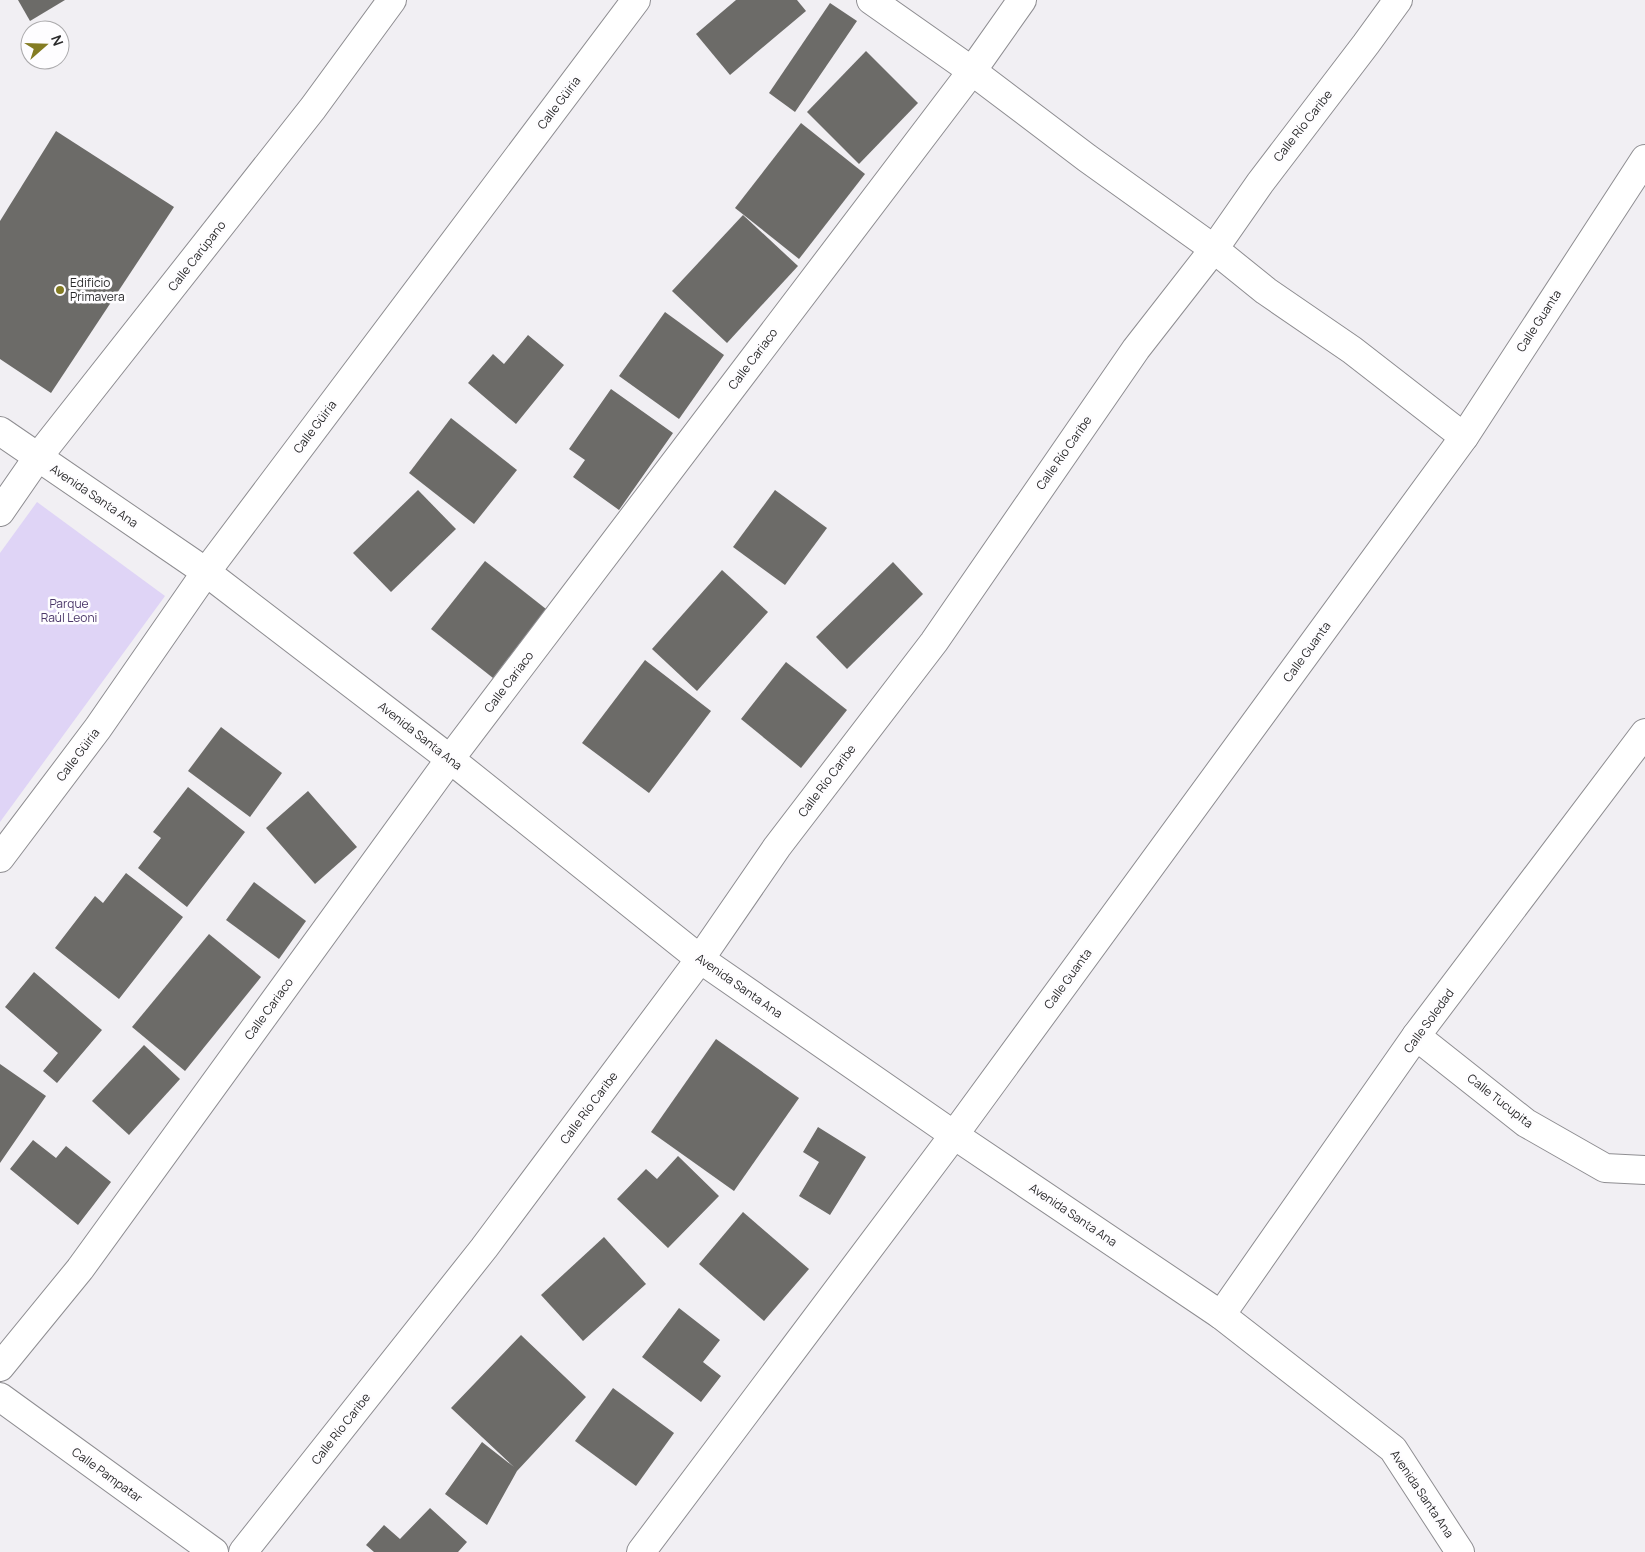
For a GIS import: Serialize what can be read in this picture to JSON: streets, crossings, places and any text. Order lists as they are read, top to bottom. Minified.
{"streets":{"street":["Calle Güiria","Calle Río Caribe","Calle Carúpano","Calle Guanta","Calle Cariaco","Avenida Santa Ana","Calle Soledad","Calle Tucupita","Calle Pampatar"]},"crossings":[["Calle Güiria","Avenida Santa Ana"],["Calle Río Caribe","Avenida Santa Ana"],["Calle Carúpano","Avenida Santa Ana"],["Calle Guanta","Avenida Santa Ana"],["Calle Cariaco","Avenida Santa Ana"],["Avenida Santa Ana","Calle Soledad"],["Calle Soledad","Calle Tucupita"]],"parks":["Parque Raúl Leoni"],"places":["Edificio Primavera"],"north":"right"}
